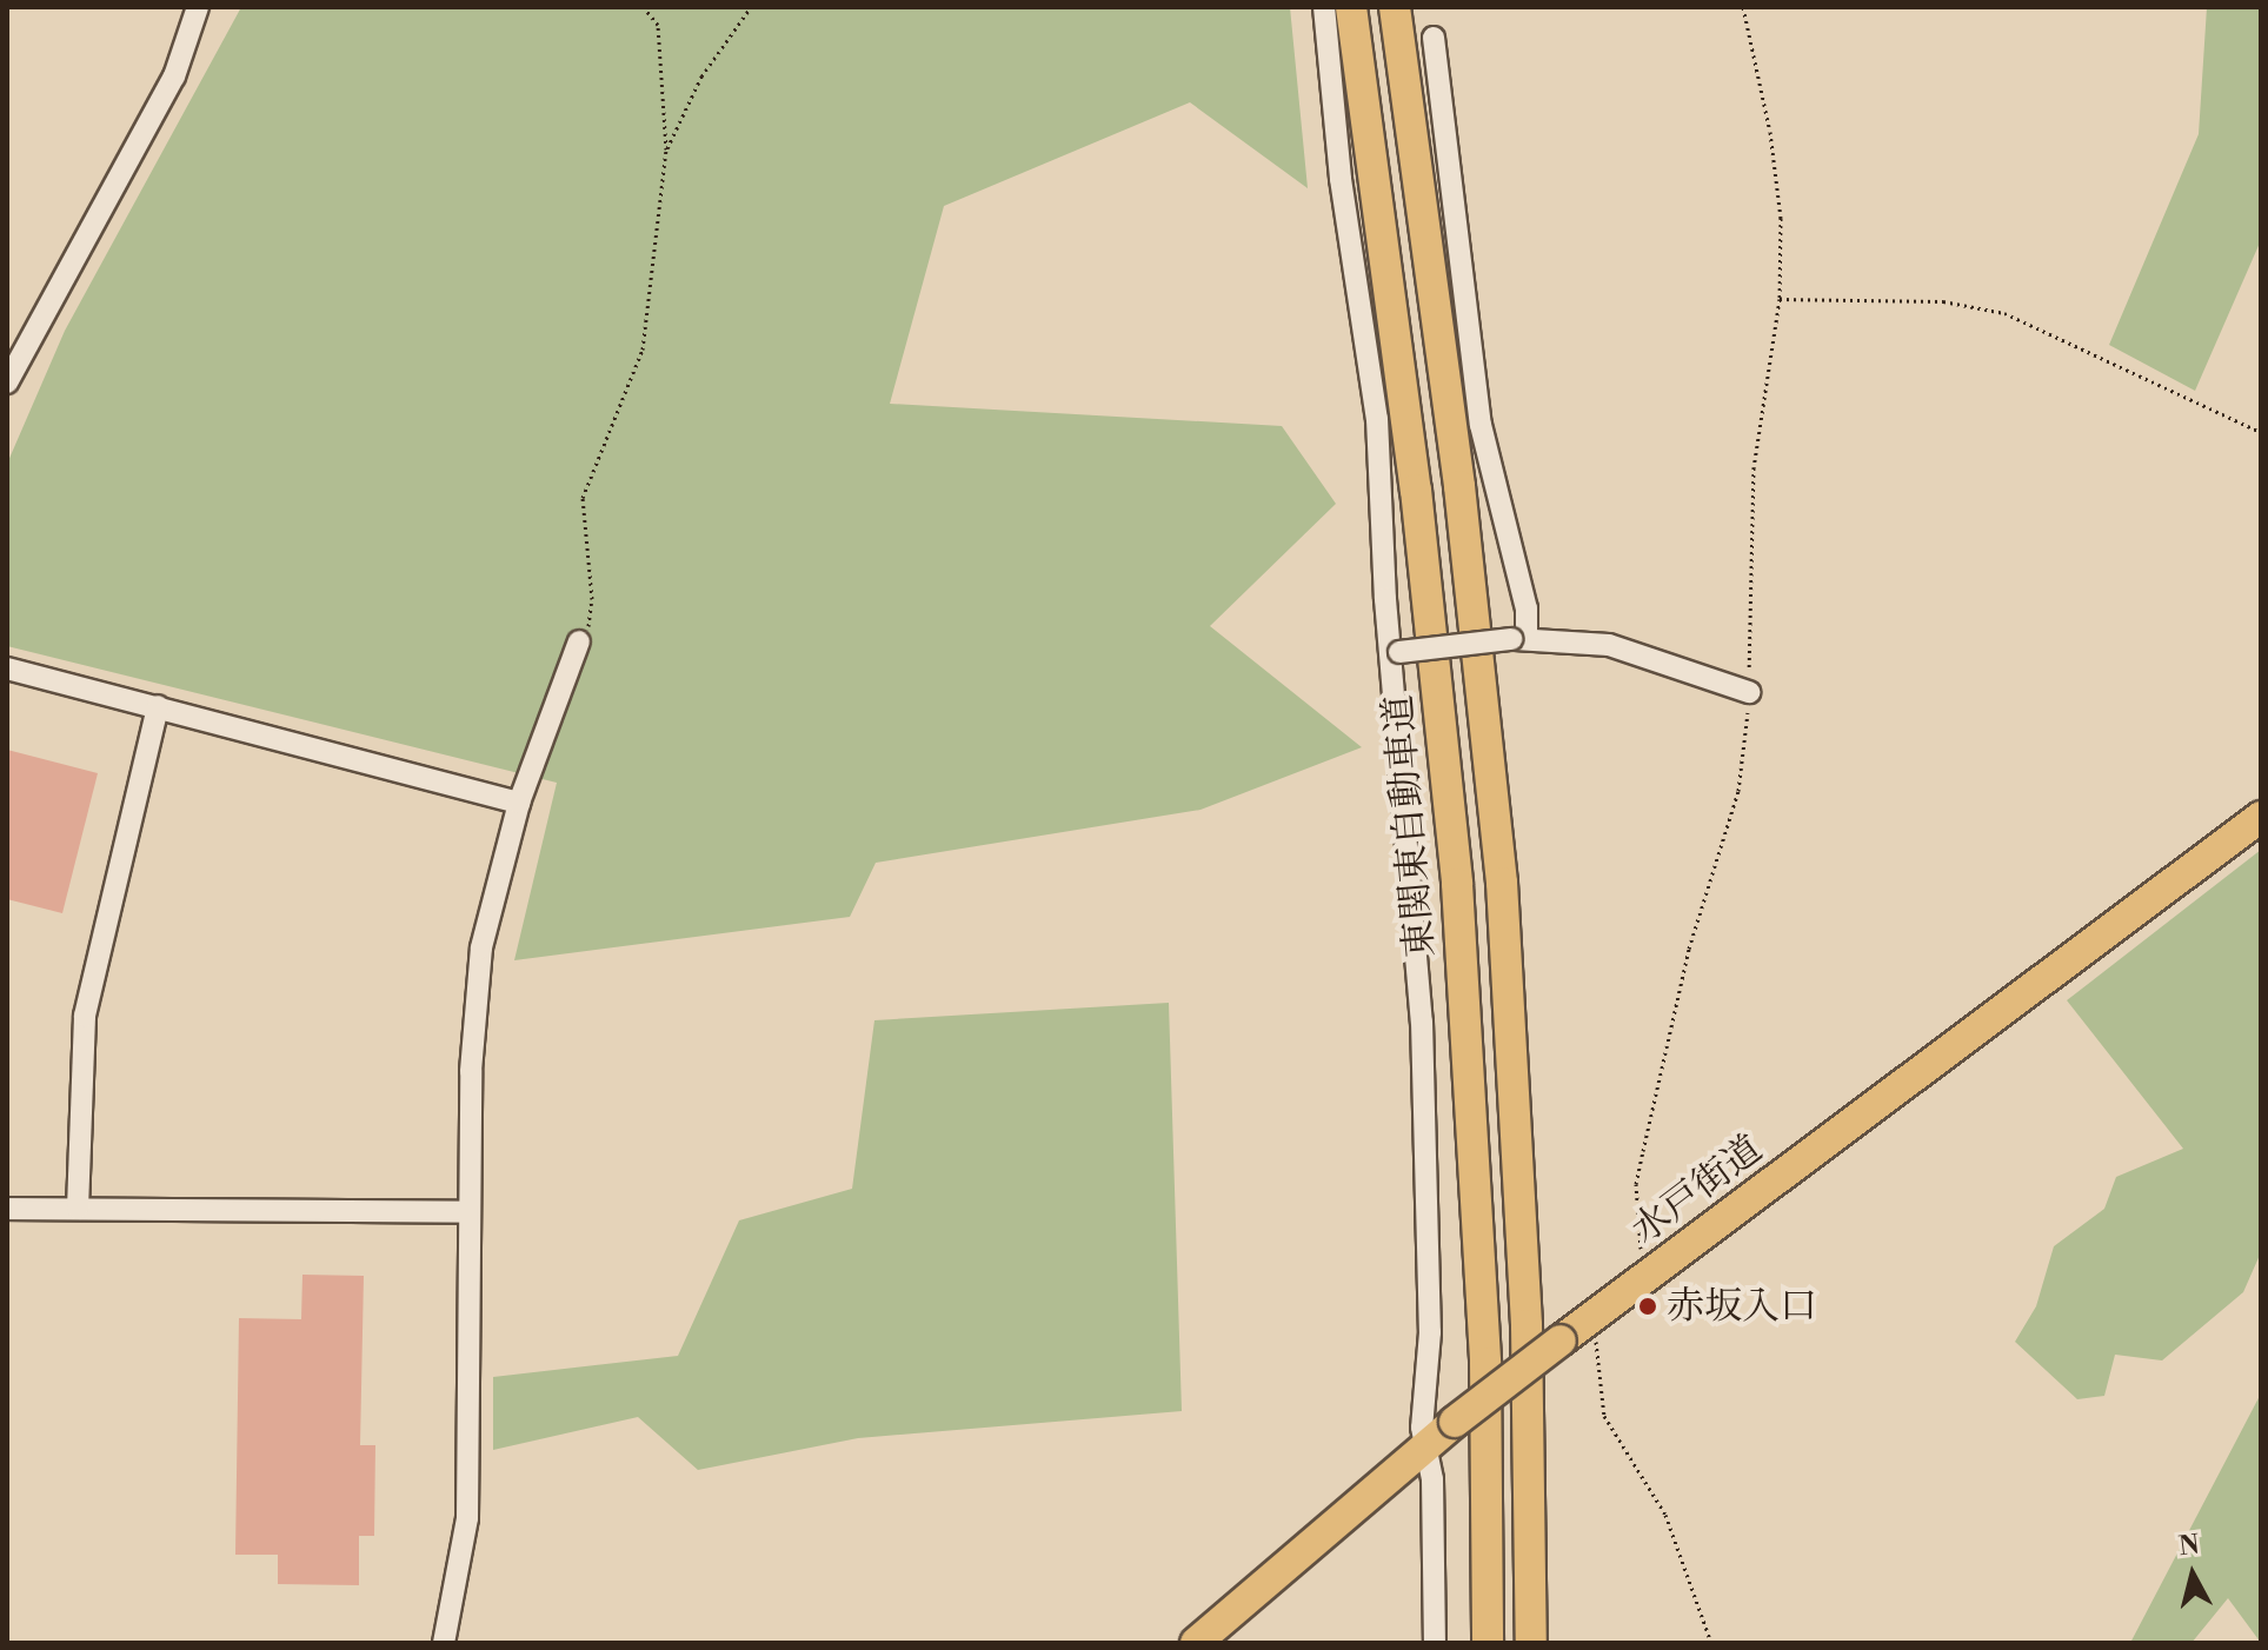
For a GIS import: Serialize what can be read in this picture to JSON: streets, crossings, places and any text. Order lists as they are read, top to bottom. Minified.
{"streets":{"highway":["東関東自動車道","水戸街道"]},"places":["赤坂入口"],"north":"top"}
